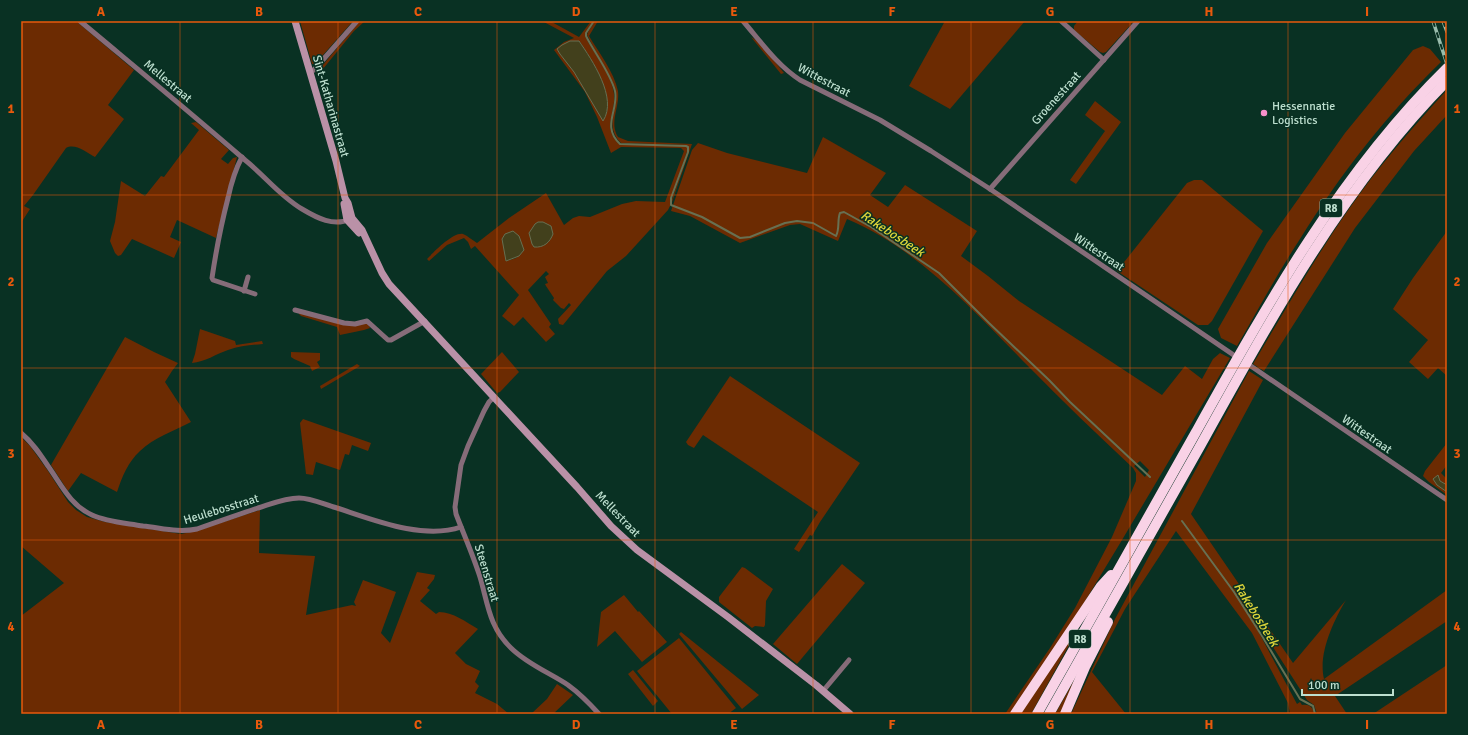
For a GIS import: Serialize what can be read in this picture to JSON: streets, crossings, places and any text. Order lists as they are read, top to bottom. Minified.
{"streets":{"highway":["R8"],"street":["Wittestraat","Mellestraat","Groenestraat","Sint-Katharinastraat","Heulebosstraat","Steenstraat"]},"crossings":[["Wittestraat","Groenestraat"],["Mellestraat","Sint-Katharinastraat"],["Mellestraat","Steenstraat"],["Heulebosstraat","Steenstraat"]],"water":["Rakebosbeek"],"places":["Hessennatie Logistics"],"scale_bar":"100 m","grid":{"columns":["A","B","C","D","E","F","G","H","I"],"rows":["1","2","3","4"]}}
